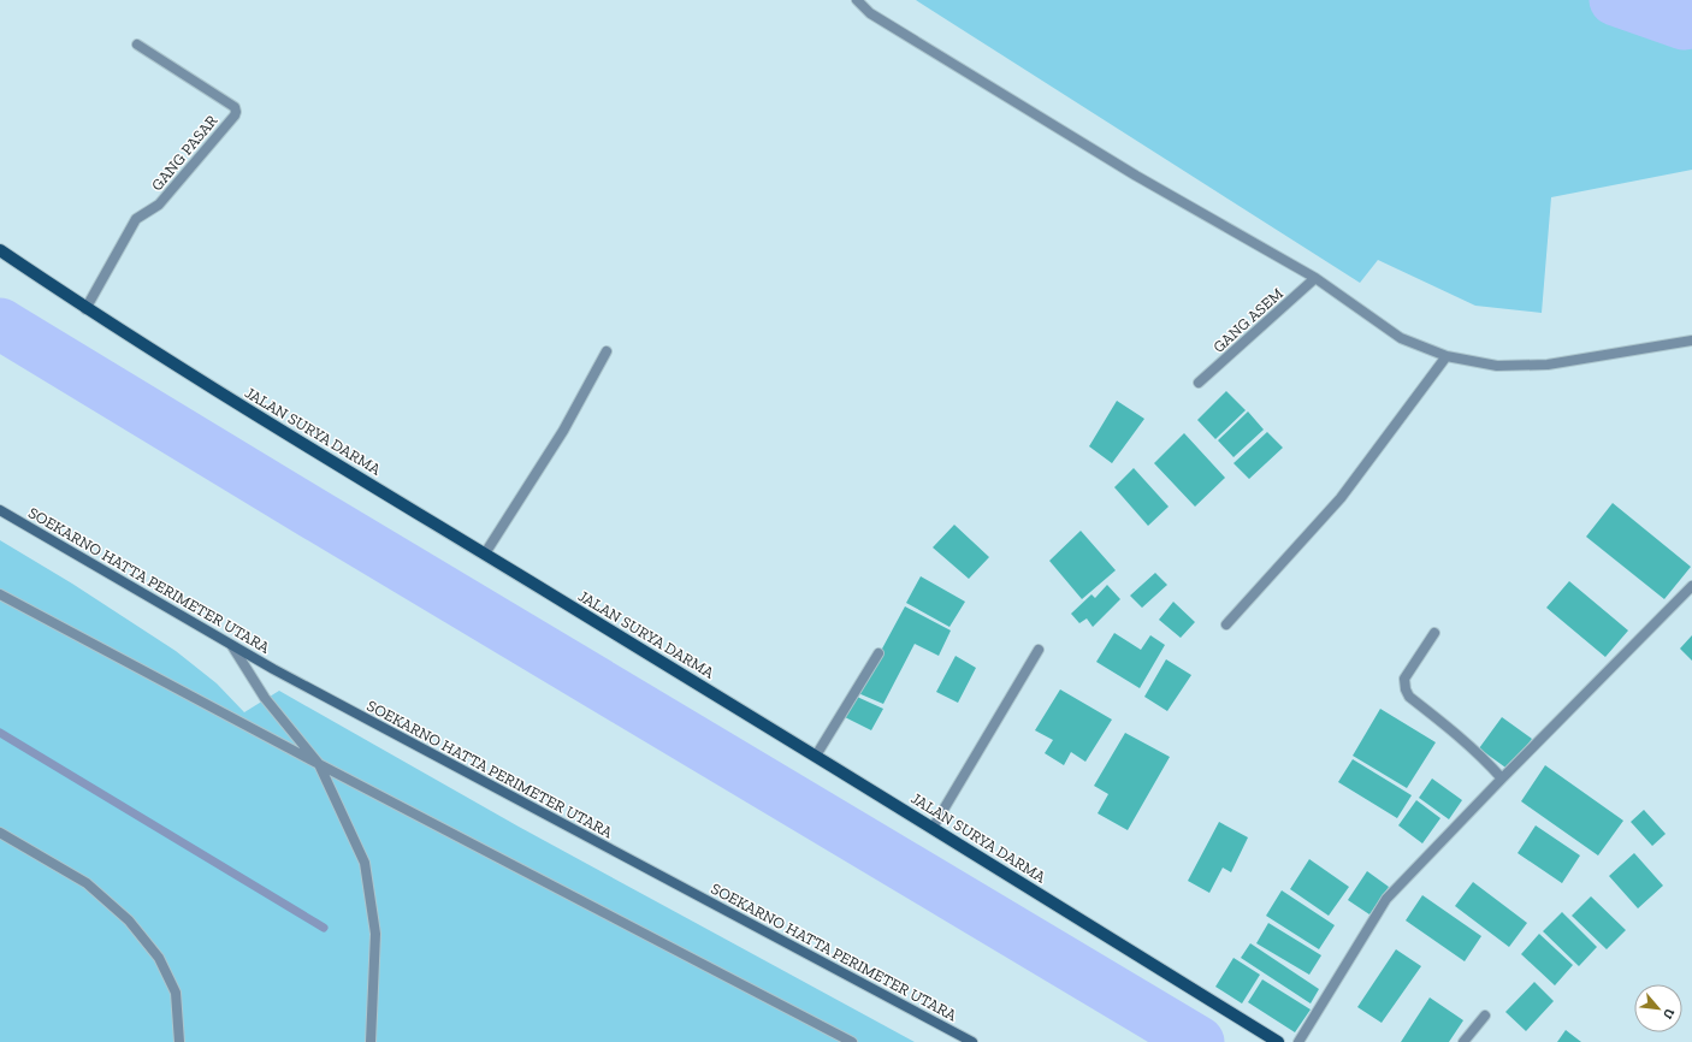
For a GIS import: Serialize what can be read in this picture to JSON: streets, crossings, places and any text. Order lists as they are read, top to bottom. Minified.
{"streets":{"main road":["JALAN SURYA DARMA","SOEKARNO HATTA PERIMETER UTARA"],"street":["GANG PASAR","GANG ASEM"]},"crossings":[["GANG PASAR","JALAN SURYA DARMA"]],"north":"bottom right"}
